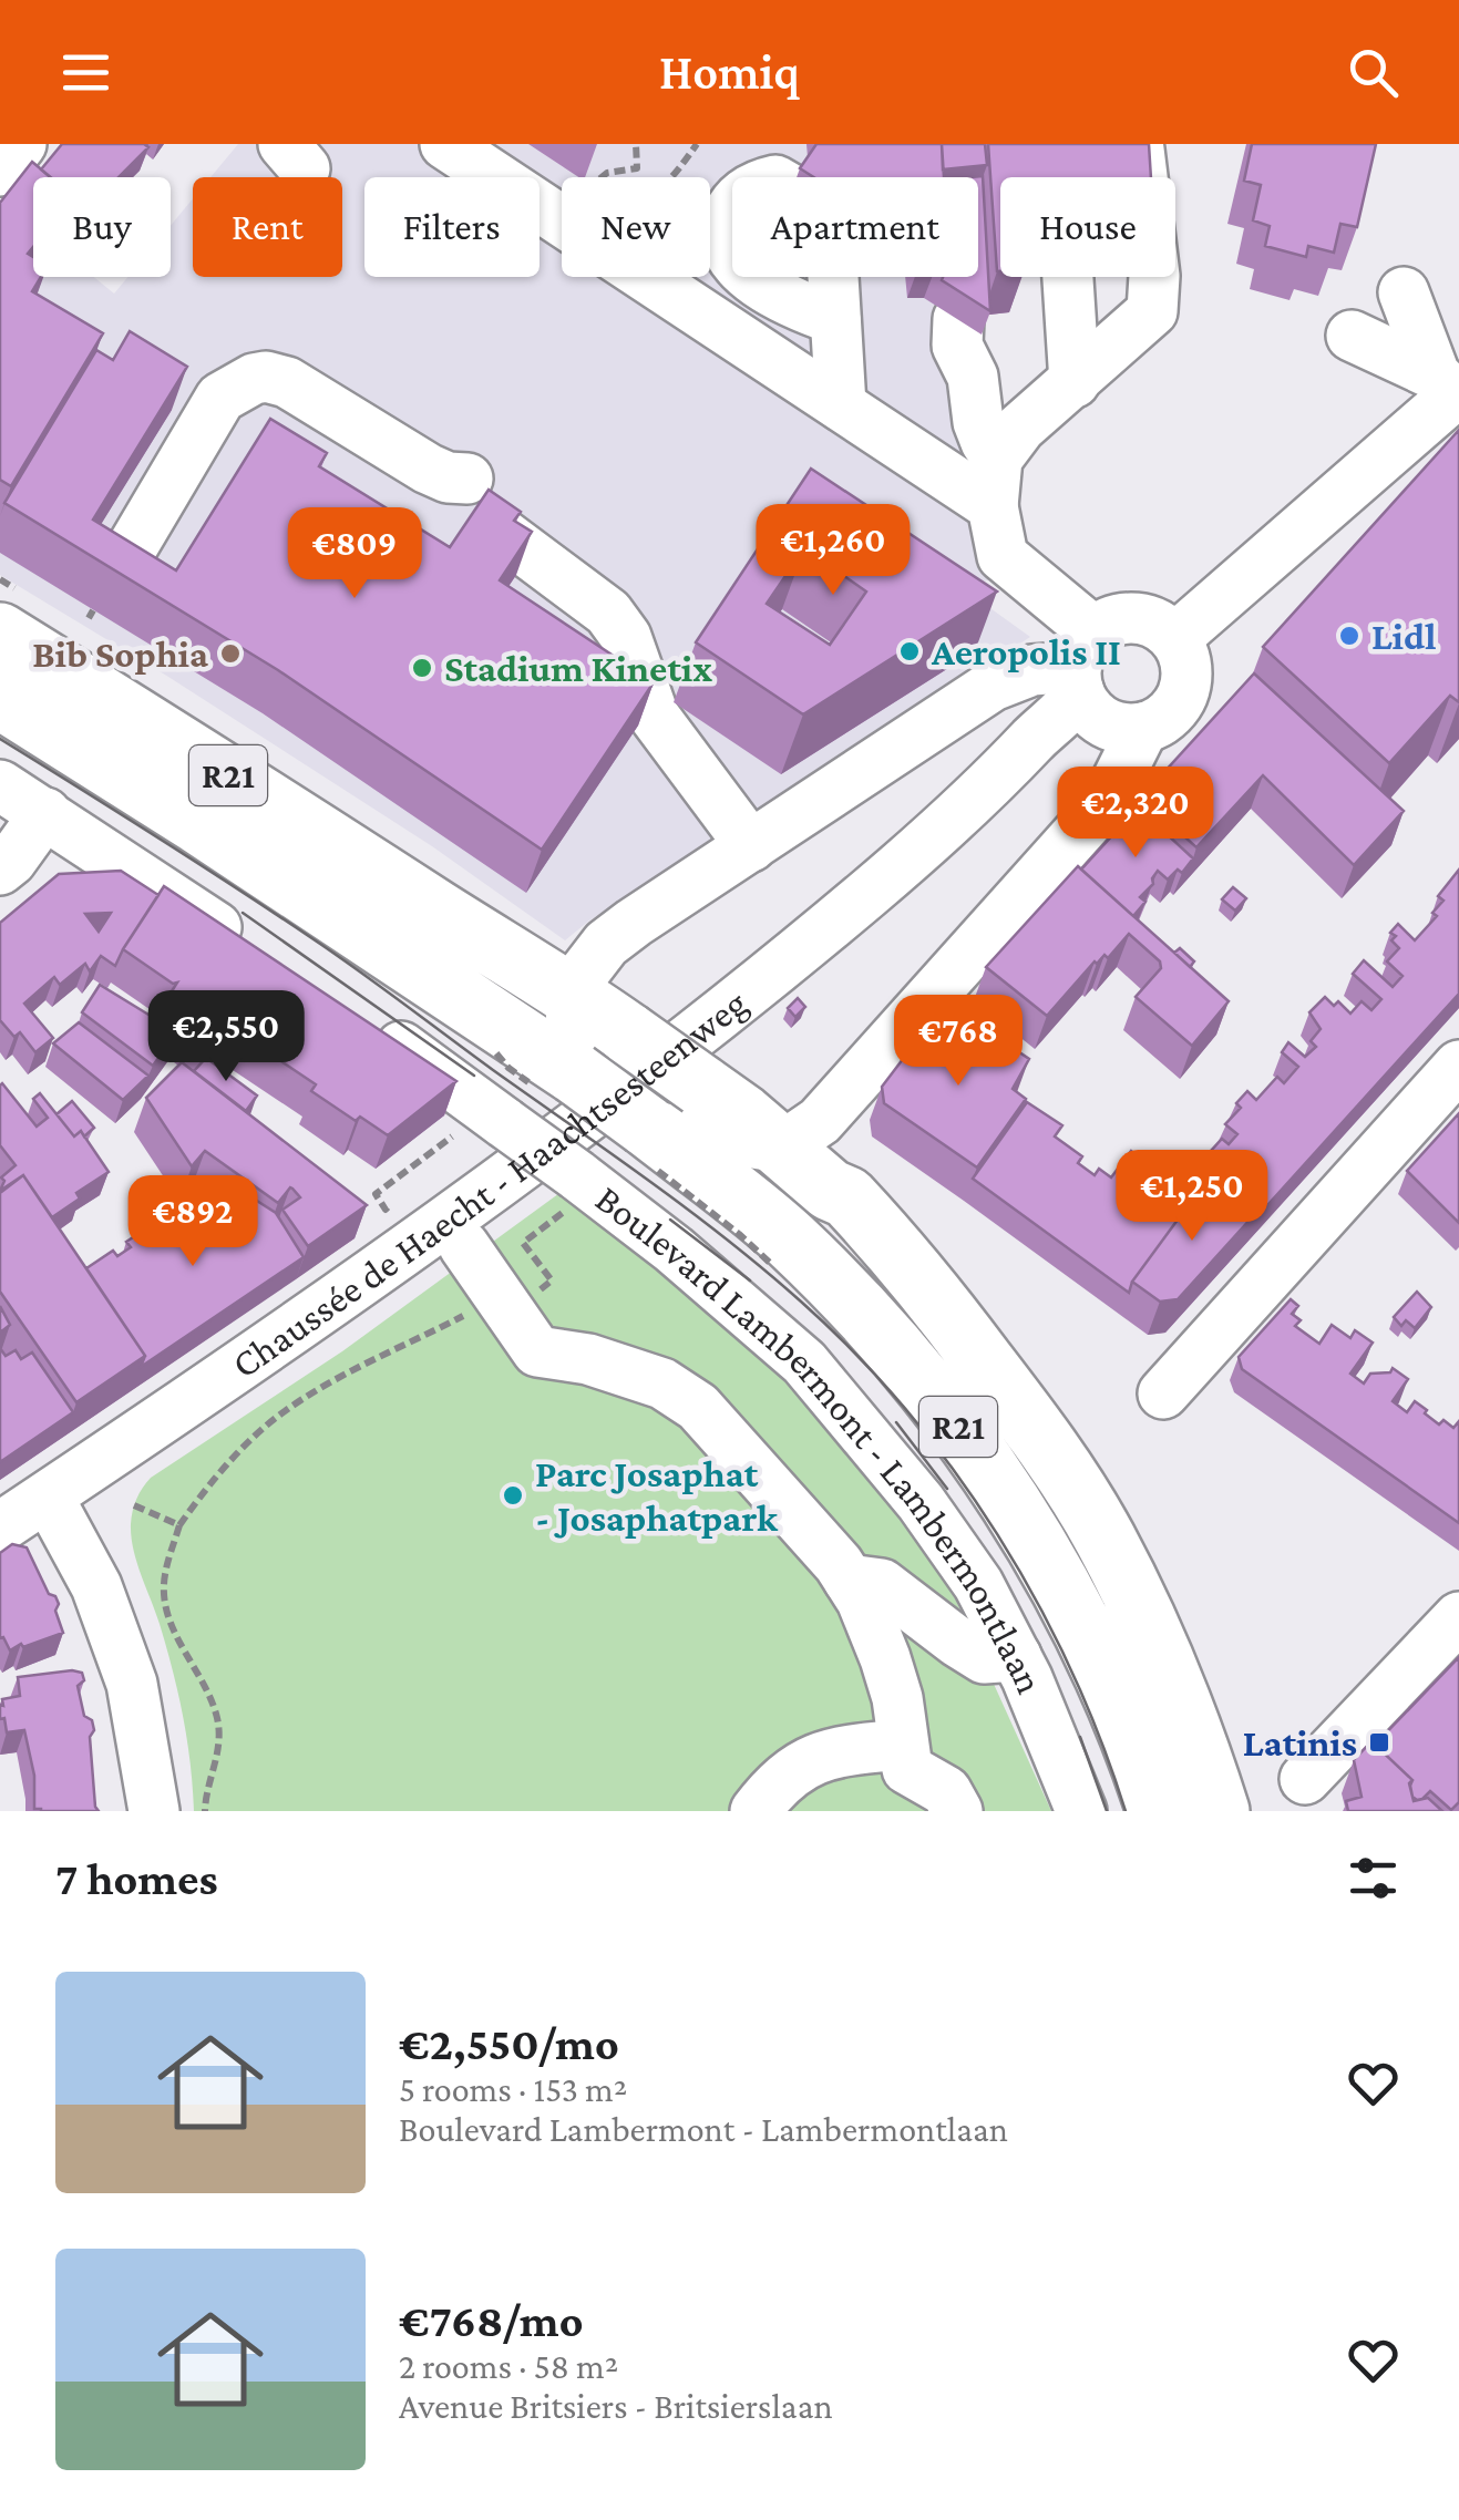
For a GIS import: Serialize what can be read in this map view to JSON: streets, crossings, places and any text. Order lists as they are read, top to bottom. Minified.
{"streets":{"main road":["R21","Boulevard Lambermont - Lambermontlaan"],"street":["Chaussée de Haecht - Haachtsesteenweg"]},"places":{"other":["Lidl","Aeropolis II","Bib Sophia","Stadium Kinetix","Parc Josaphat - Josaphatpark"],"transit":["Latinis"]},"page":{"header":"Homiq","chip":["Buy","Rent","Filters","New","Apartment","House"],"price":["€1,260","€809","€2,320","€2,550","€768","€1,250","€892"],"heading":"7 homes","list":[{"name":"€2,550/mo","note":"5 rooms · 153 m² · Boulevard Lambermont - Lambermontlaan"},{"name":"€768/mo","note":"2 rooms · 58 m² · Avenue Britsiers - Britsierslaan"}]}}
